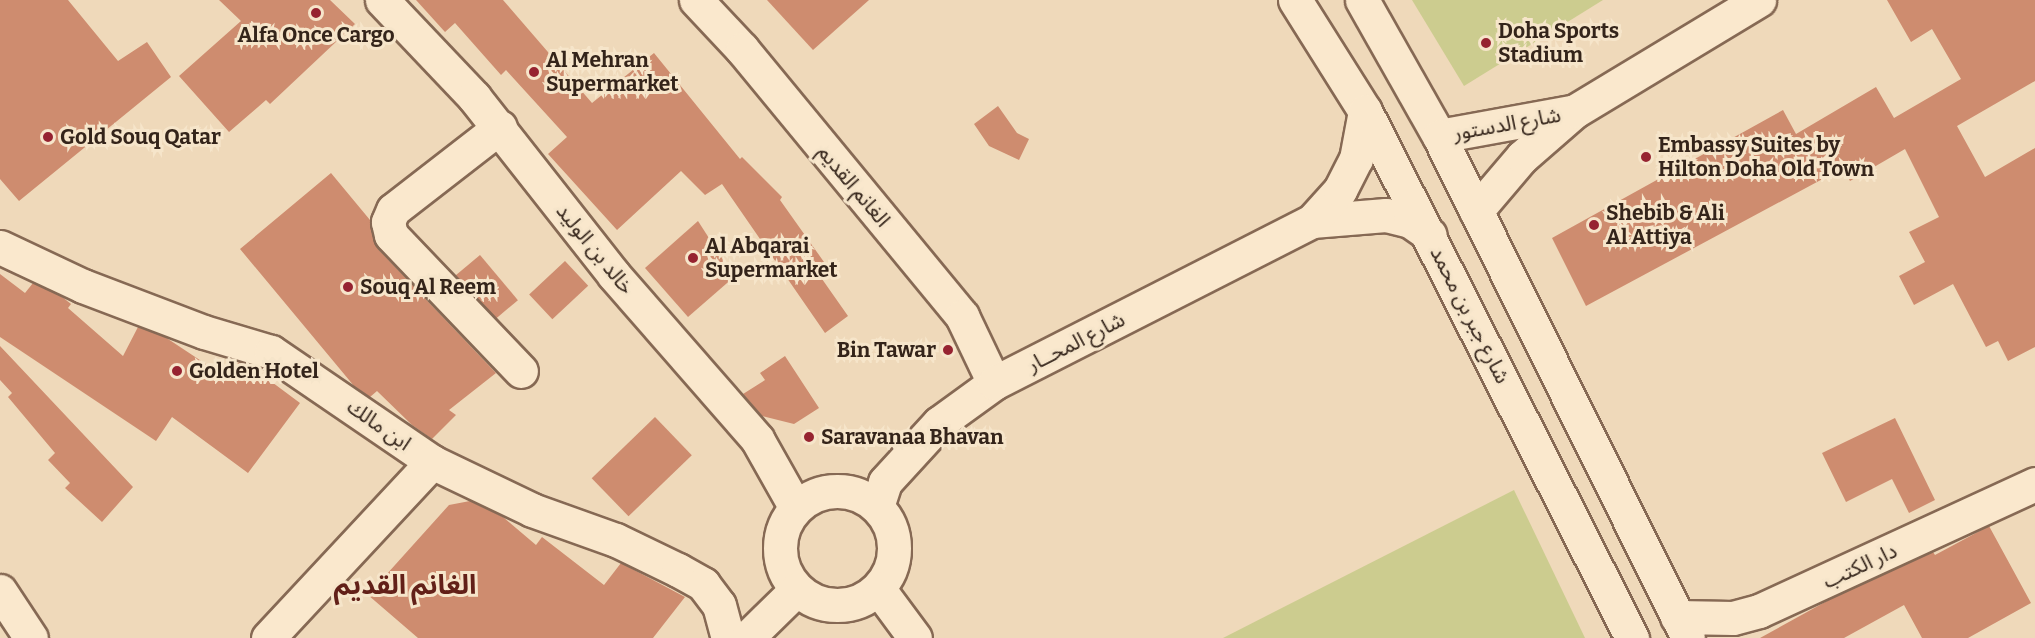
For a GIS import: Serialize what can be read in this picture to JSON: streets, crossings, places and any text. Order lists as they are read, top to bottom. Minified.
{"streets":{"street":["شارع الدستور","الغانم القديم","خالد بن الوليد","شارع جبر بن محمد","شارع المحــار","ابن مالك","دار الكتب"]},"crossings":[["الغانم القديم","شارع المحــار"],["خالد بن الوليد","شارع المحــار"],["شارع جبر بن محمد","شارع المحــار"]],"districts":["الغانم القديم"],"places":["Alfa Once Cargo","Doha Sports Stadium","Al Mehran Supermarket","Gold Souq Qatar","Embassy Suites by Hilton Doha Old Town","Shebib & Ali Al Attiya","Al Abqarai Supermarket","Souq Al Reem","Bin Tawar","Golden Hotel","Saravanaa Bhavan"]}
